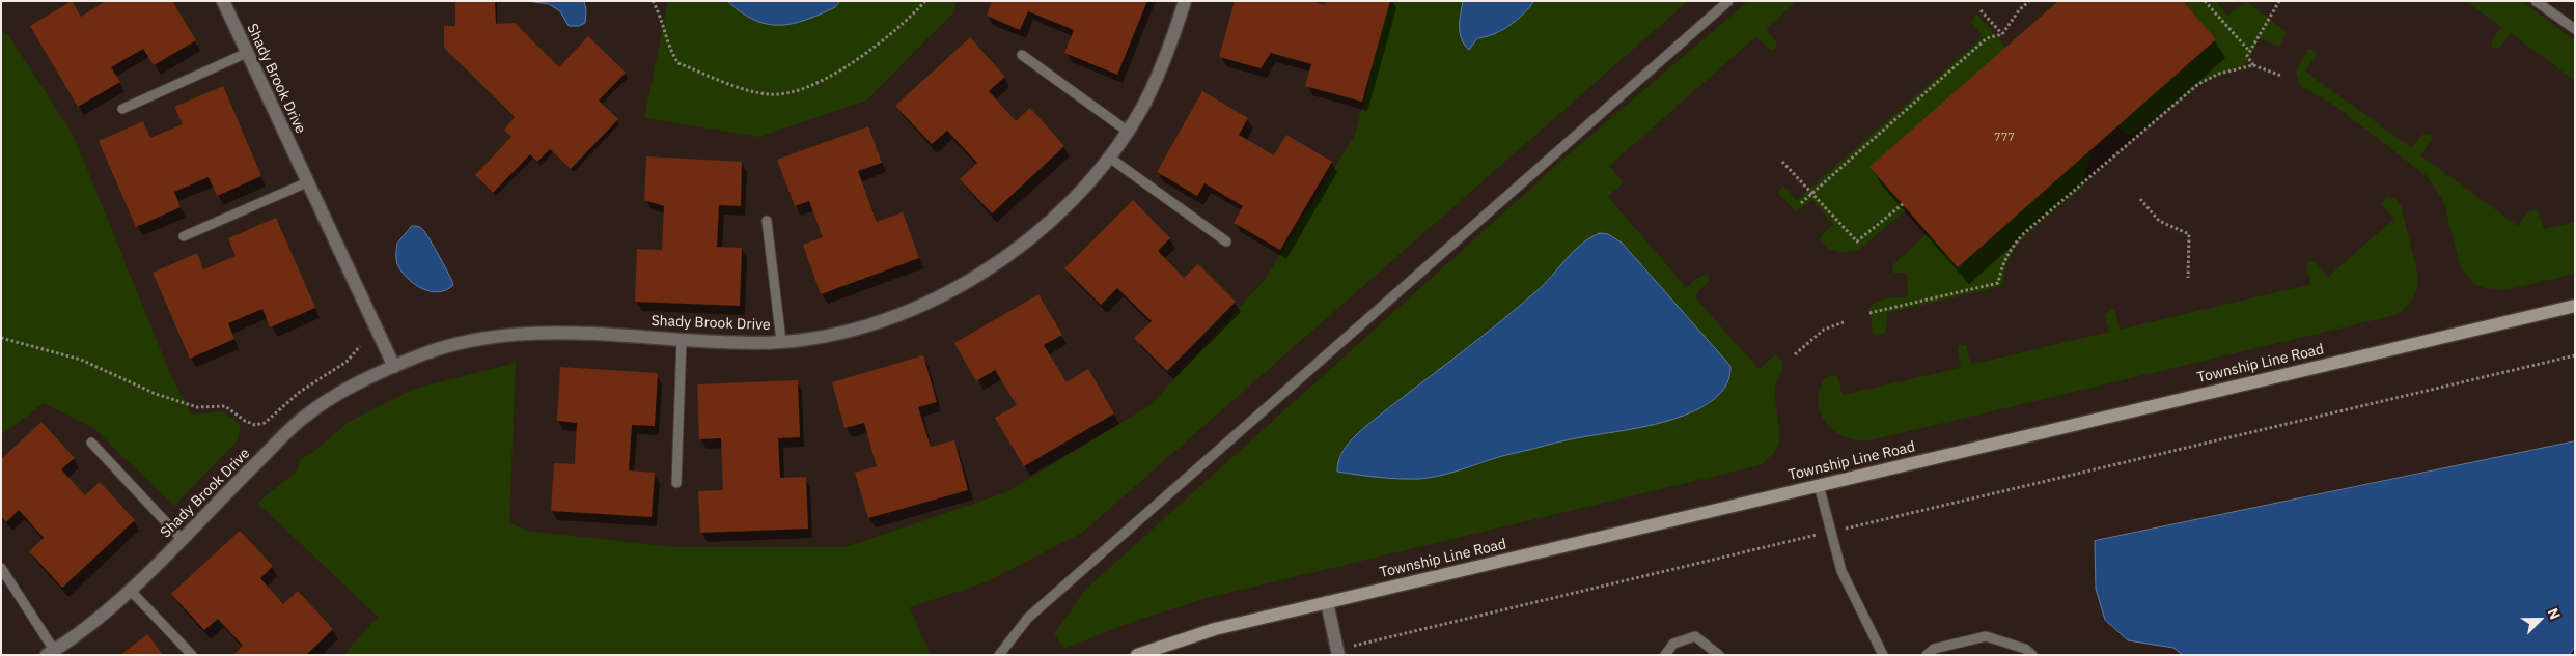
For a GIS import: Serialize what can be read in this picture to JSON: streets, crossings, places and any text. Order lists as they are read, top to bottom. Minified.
{"streets":{"street":["Shady Brook Drive","Township Line Road"]},"house_numbers":["777"],"north":"top right"}
